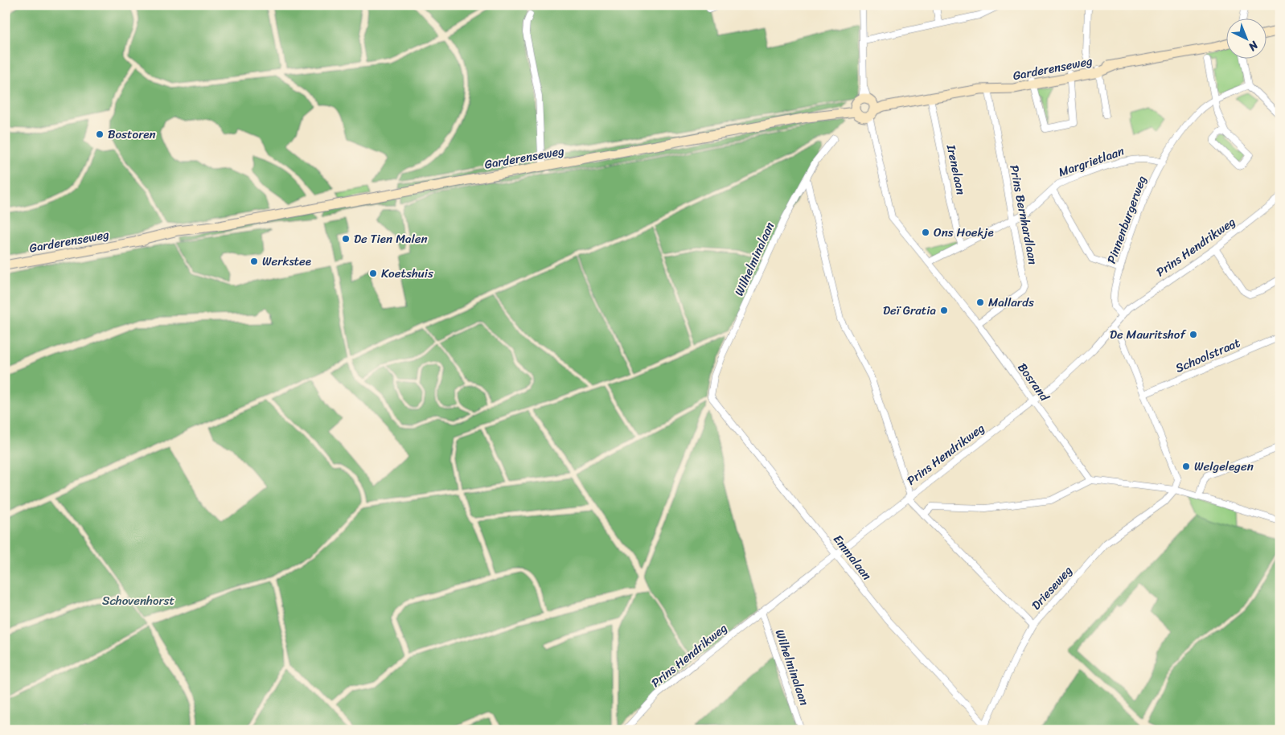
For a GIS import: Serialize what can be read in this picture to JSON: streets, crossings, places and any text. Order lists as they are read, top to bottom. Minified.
{"streets":{"main road":["Garderenseweg"],"street":["Margrietlaan","Irenelaan","Prins Bernhardlaan","Pinnenburgerweg","Prins Hendrikweg","Wilhelminalaan","Schoolstraat","Bosrand","Emmalaan","Drieseweg"]},"crossings":[["Garderenseweg","Irenelaan"],["Garderenseweg","Prins Bernhardlaan"],["Garderenseweg","Bosrand"],["Margrietlaan","Irenelaan"],["Margrietlaan","Prins Bernhardlaan"],["Margrietlaan","Pinnenburgerweg"],["Margrietlaan","Bosrand"],["Prins Bernhardlaan","Bosrand"],["Pinnenburgerweg","Prins Hendrikweg"],["Prins Hendrikweg","Wilhelminalaan"],["Prins Hendrikweg","Bosrand"],["Prins Hendrikweg","Emmalaan"],["Wilhelminalaan","Emmalaan"],["Emmalaan","Drieseweg"]],"parks":["Schovenhorst"],"places":["Bostoren","Ons Hoekje","De Tien Malen","Werkstee","Koetshuis","Mallards","Deï Gratia","De Mauritshof","Welgelegen"],"north":"bottom right"}
